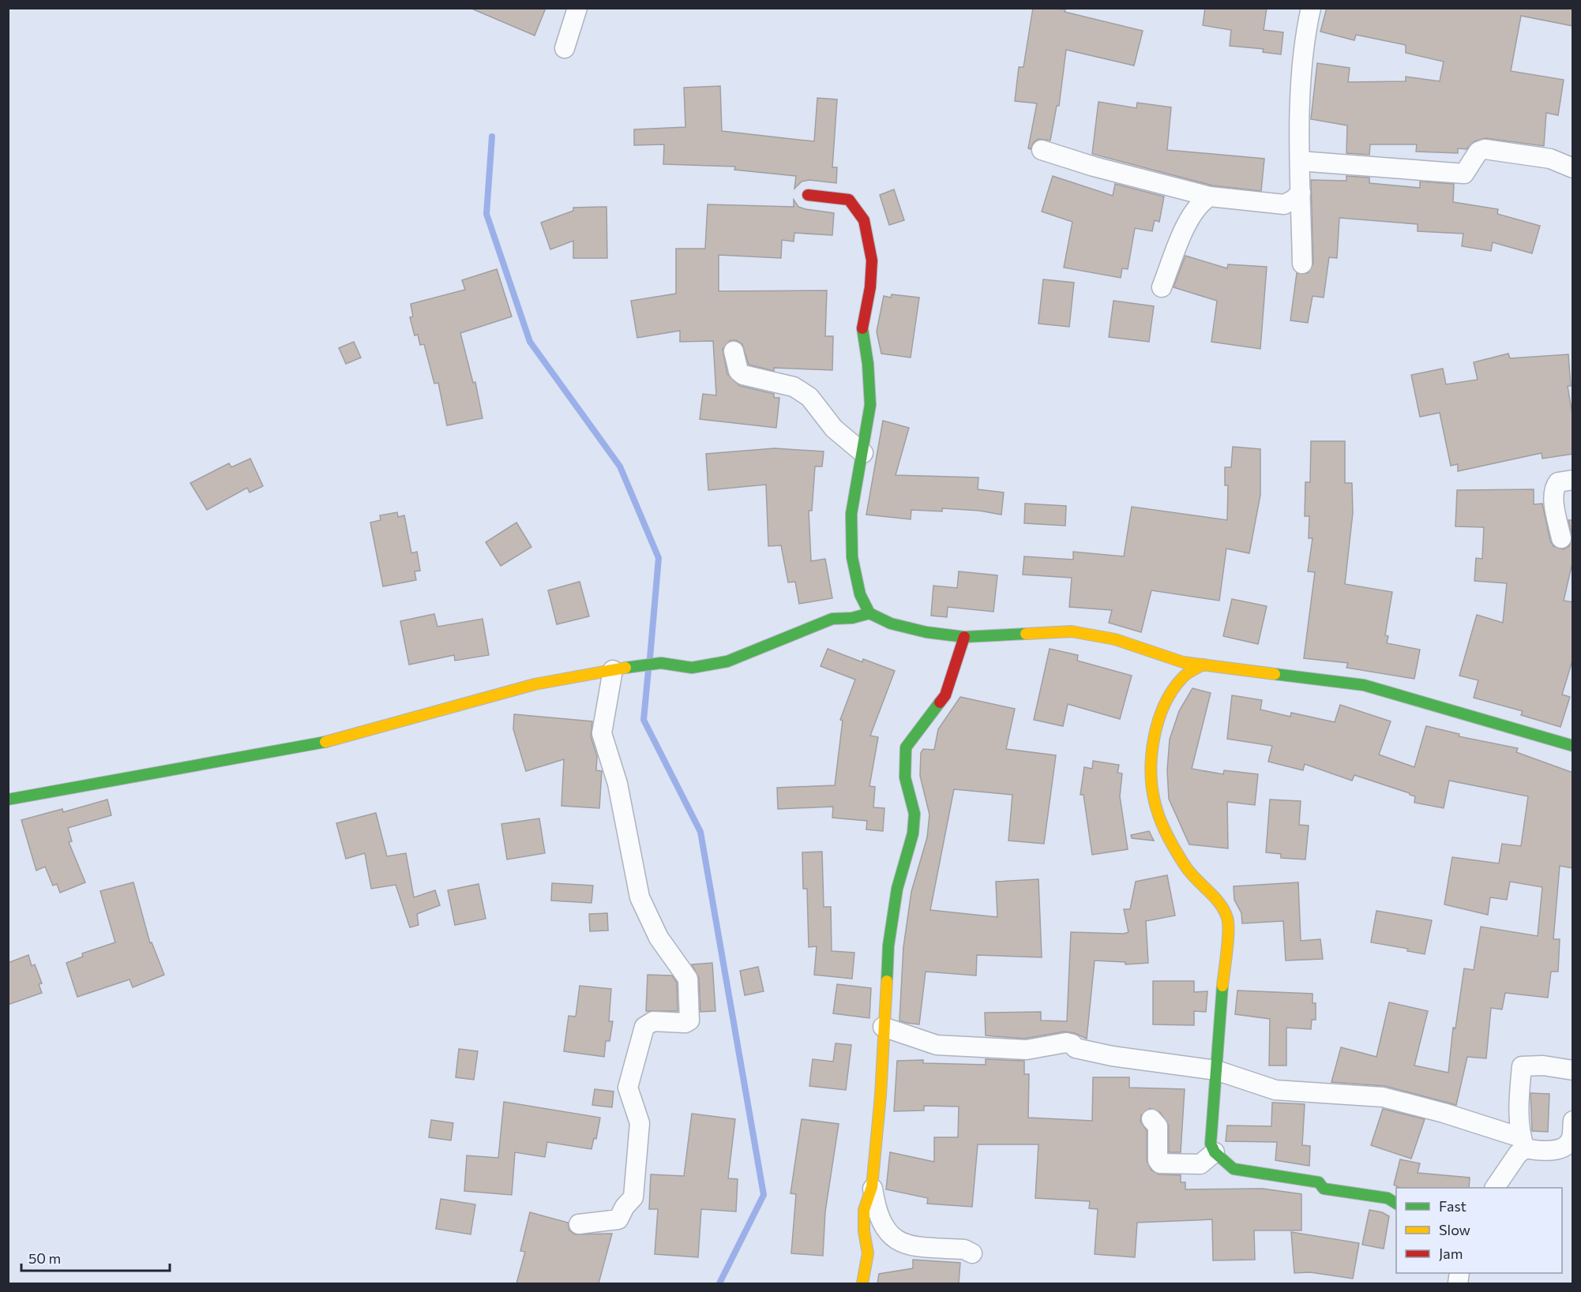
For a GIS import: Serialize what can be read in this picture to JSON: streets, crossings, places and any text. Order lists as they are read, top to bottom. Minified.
{"legend":["Fast","Slow","Jam"],"scale_bar":"50 m"}
